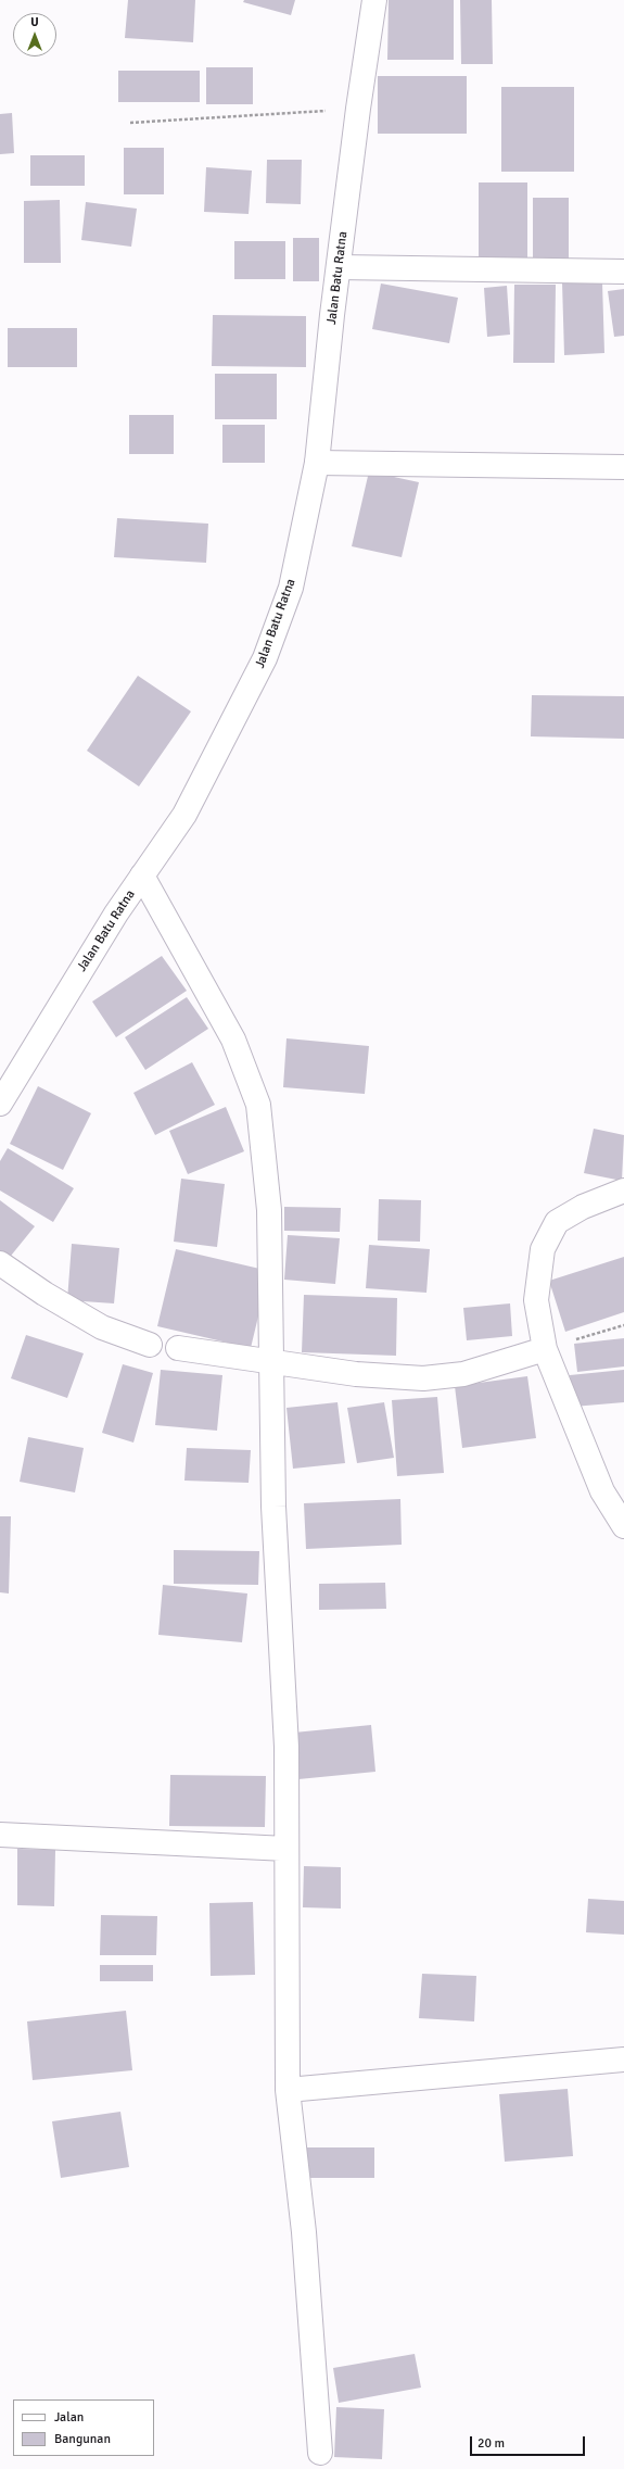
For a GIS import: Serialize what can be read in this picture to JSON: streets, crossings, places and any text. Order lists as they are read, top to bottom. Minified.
{"streets":{"street":["Jalan Batu Ratna"]},"legend":["Jalan","Bangunan"],"scale_bar":"20 m","north":"top"}
